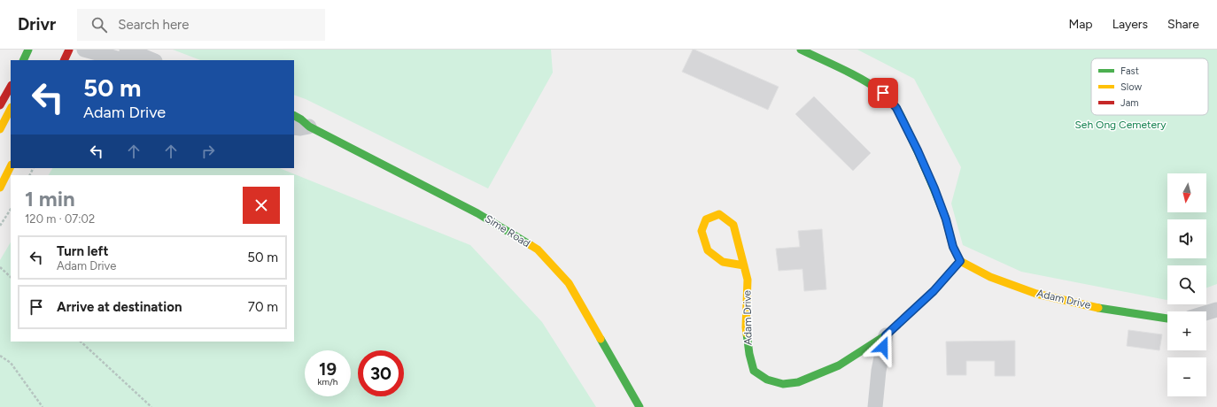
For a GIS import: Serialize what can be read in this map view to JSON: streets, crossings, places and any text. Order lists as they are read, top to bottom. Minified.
{"streets":{"street":["Sime Road","Adam Drive"]},"parks":["Seh Ong Cemetery"],"legend":["Fast","Slow","Jam"],"north":"bottom","page":{"header":"Drivr","search":"Search here","nav":["Map","Layers","Share"],"turn":["50 m","Adam Drive"],"map_buttons":["+","−"],"heading":["1 min","120 m · 07:02"],"list":[{"name":"Turn left","note":"Adam Drive","value":"50 m"},{"name":"Arrive at destination","value":"70 m"}],"speed":"19 km/h","limit":"30"}}
